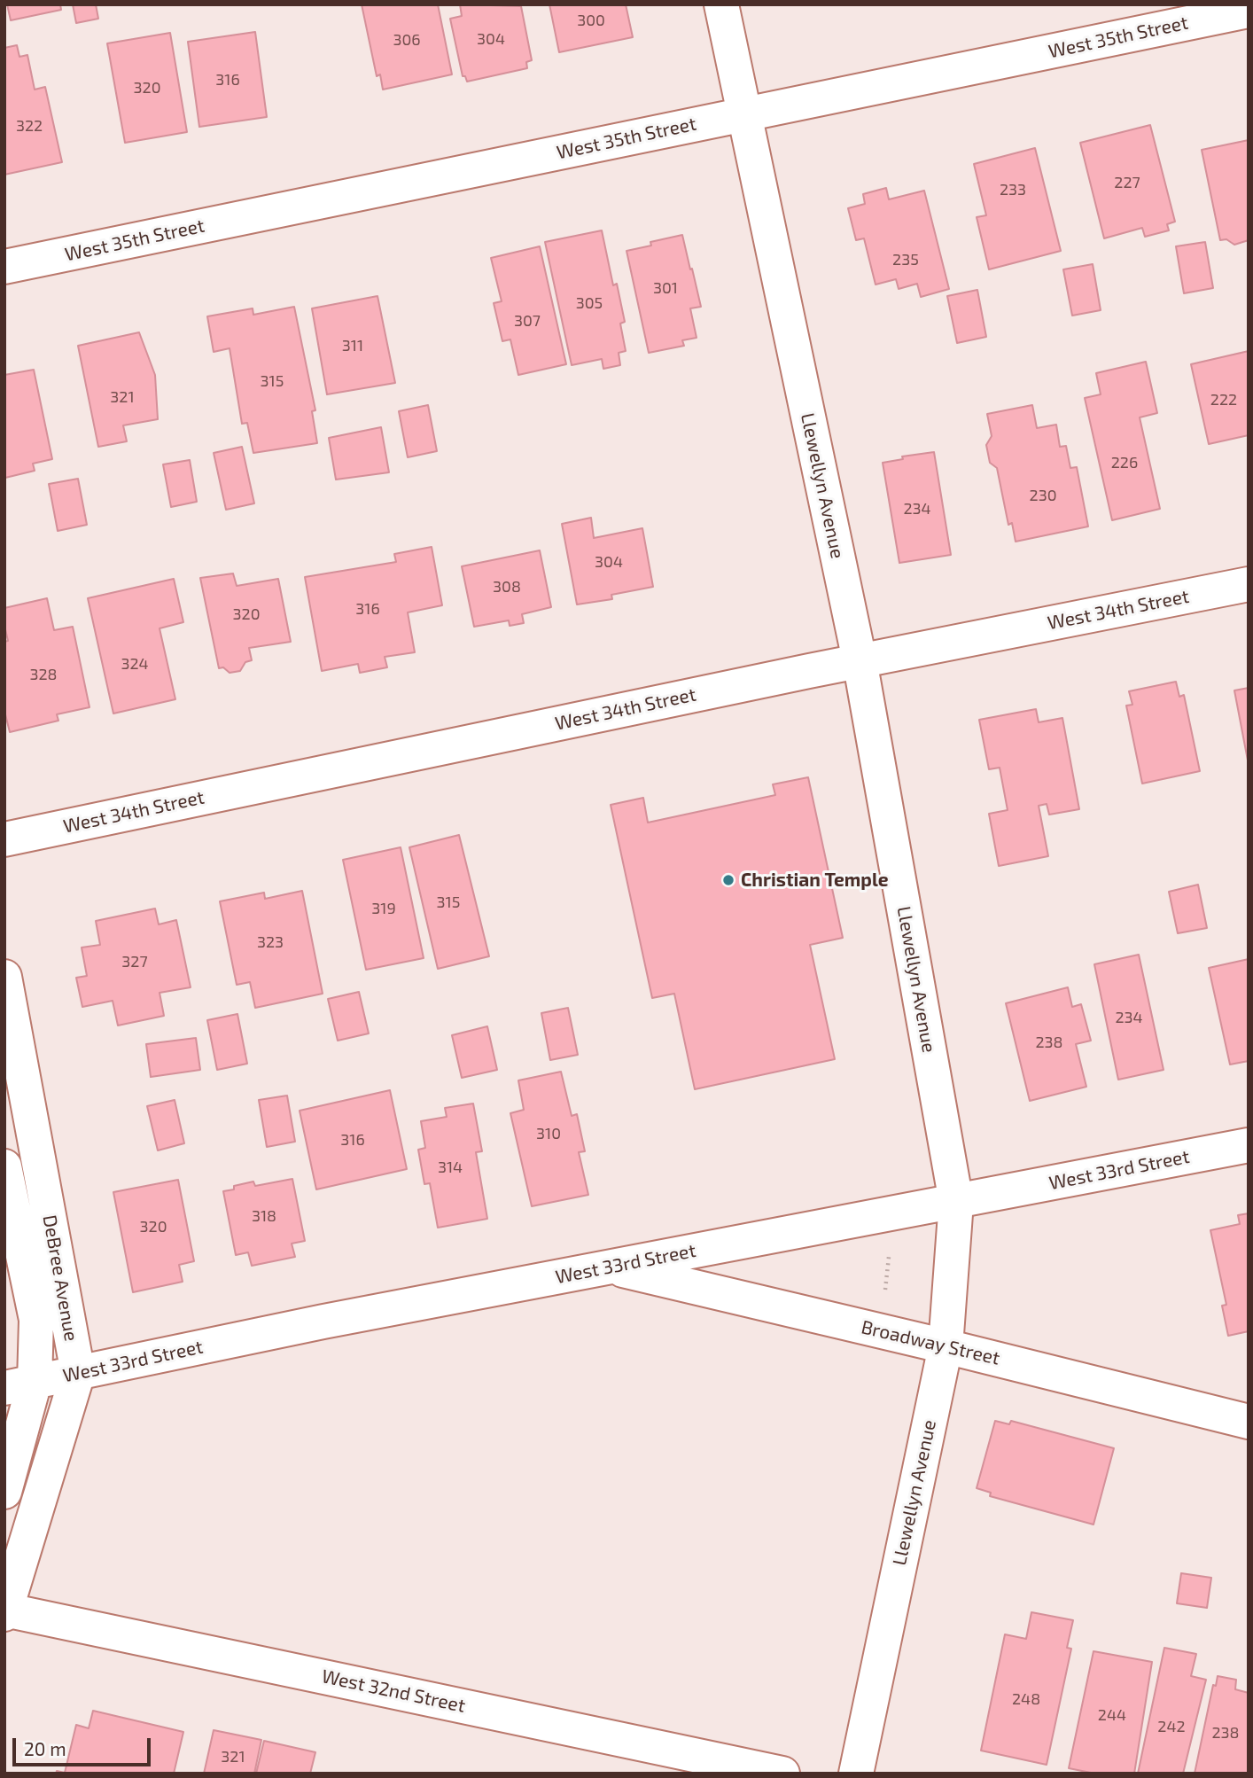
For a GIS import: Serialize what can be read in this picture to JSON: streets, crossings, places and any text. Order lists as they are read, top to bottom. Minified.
{"streets":{"street":["West 35th Street","Llewellyn Avenue","West 34th Street","West 33rd Street","DeBree Avenue","Broadway Street","West 32nd Street"]},"crossings":[["West 35th Street","Llewellyn Avenue"],["Llewellyn Avenue","West 34th Street"],["Llewellyn Avenue","West 33rd Street"],["Llewellyn Avenue","Broadway Street"],["West 33rd Street","DeBree Avenue"],["West 33rd Street","Broadway Street"],["DeBree Avenue","West 32nd Street"]],"places":["Christian Temple"],"house_numbers":["300","304","306","316","320","322","227","233","235","301","305","307","311","315","321","222","226","230","234","304","308","316","320","324","328","315","319","323","327","234","238","310","316","314","318","320","248","244","242","238","321"],"scale_bar":"20 m"}
